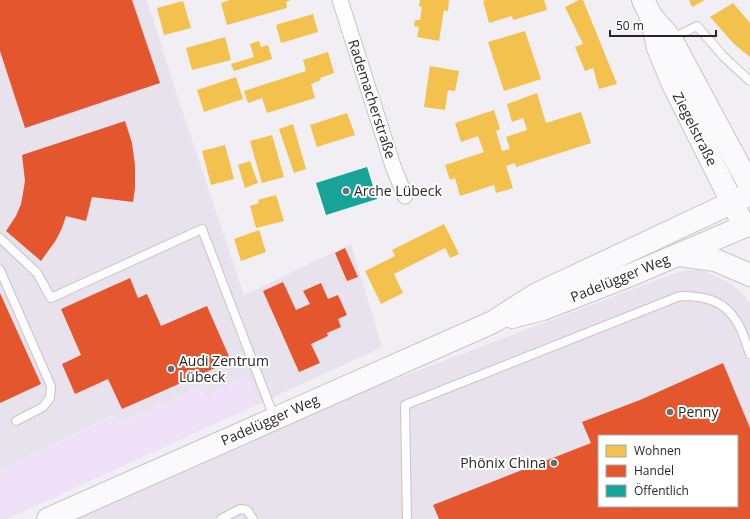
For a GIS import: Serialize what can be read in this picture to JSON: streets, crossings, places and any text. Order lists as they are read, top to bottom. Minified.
{"streets":{"main road":["Ziegelstraße","Padelügger Weg"],"street":["Rademacherstraße"]},"crossings":[["Ziegelstraße","Padelügger Weg"]],"places":["Arche Lübeck","Audi Zentrum Lübeck","Penny","Phönix China"],"legend":["Wohnen","Handel","Öffentlich"],"scale_bar":"50 m"}
